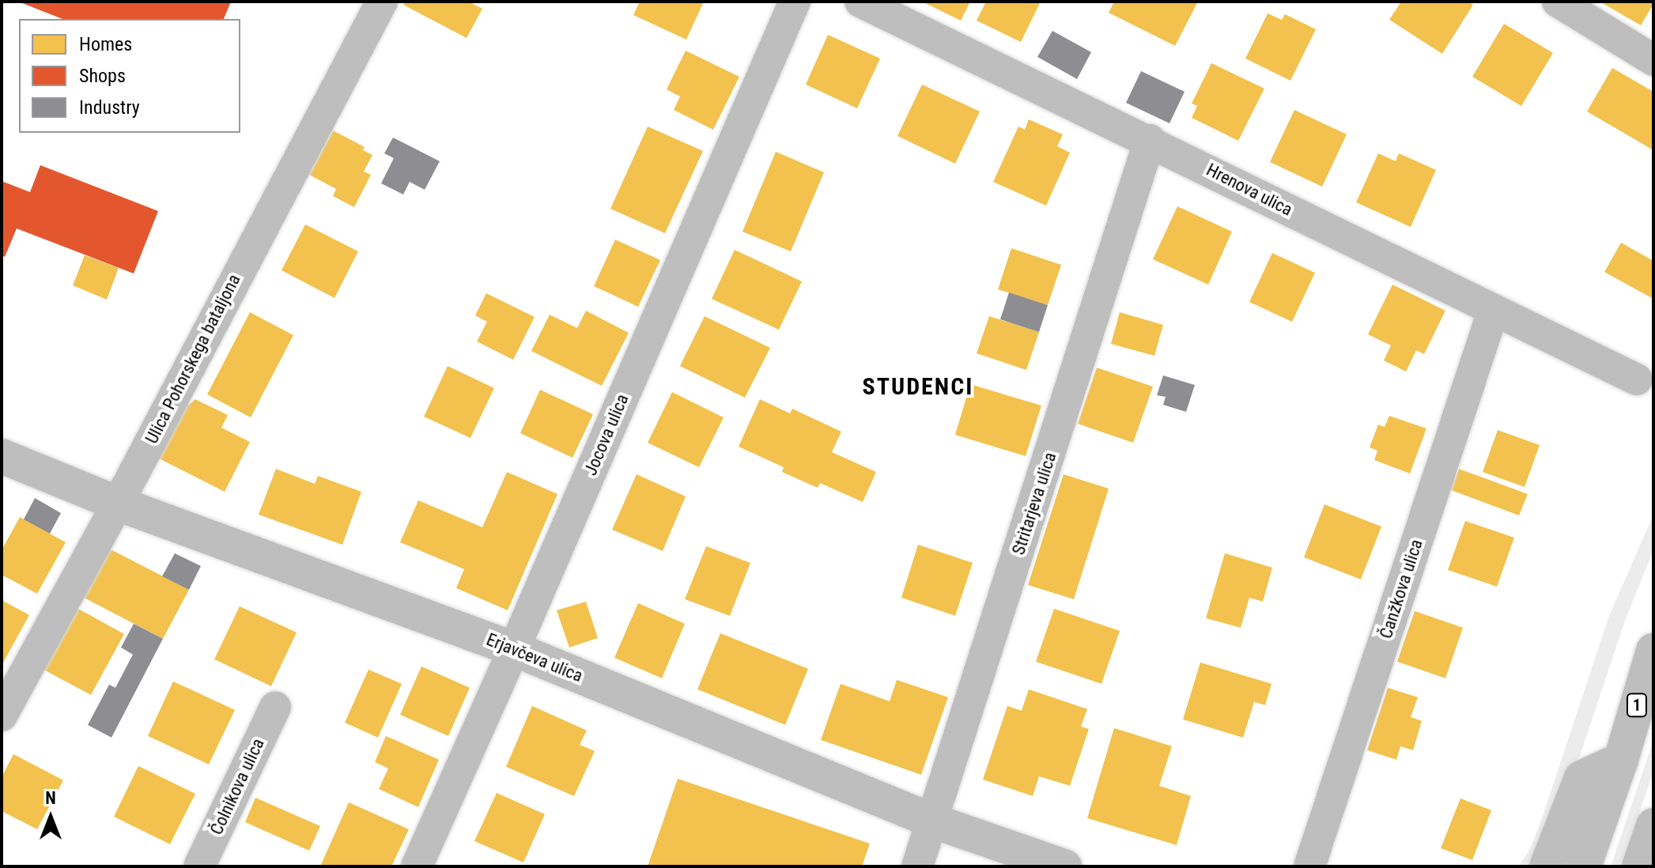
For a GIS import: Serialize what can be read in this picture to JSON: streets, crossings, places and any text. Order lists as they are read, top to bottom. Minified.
{"streets":{"street":["Hrenova ulica","Ulica Pohorskega bataljona","Jocova ulica","Stritarjeva ulica","Čanžkova ulica","Erjavčeva ulica","1","Čolnikova ulica"]},"crossings":[["Hrenova ulica","Stritarjeva ulica"],["Hrenova ulica","Čanžkova ulica"],["Ulica Pohorskega bataljona","Erjavčeva ulica"],["Jocova ulica","Erjavčeva ulica"],["Stritarjeva ulica","Erjavčeva ulica"]],"districts":["STUDENCI"],"legend":["Homes","Shops","Industry"],"north":"top"}
